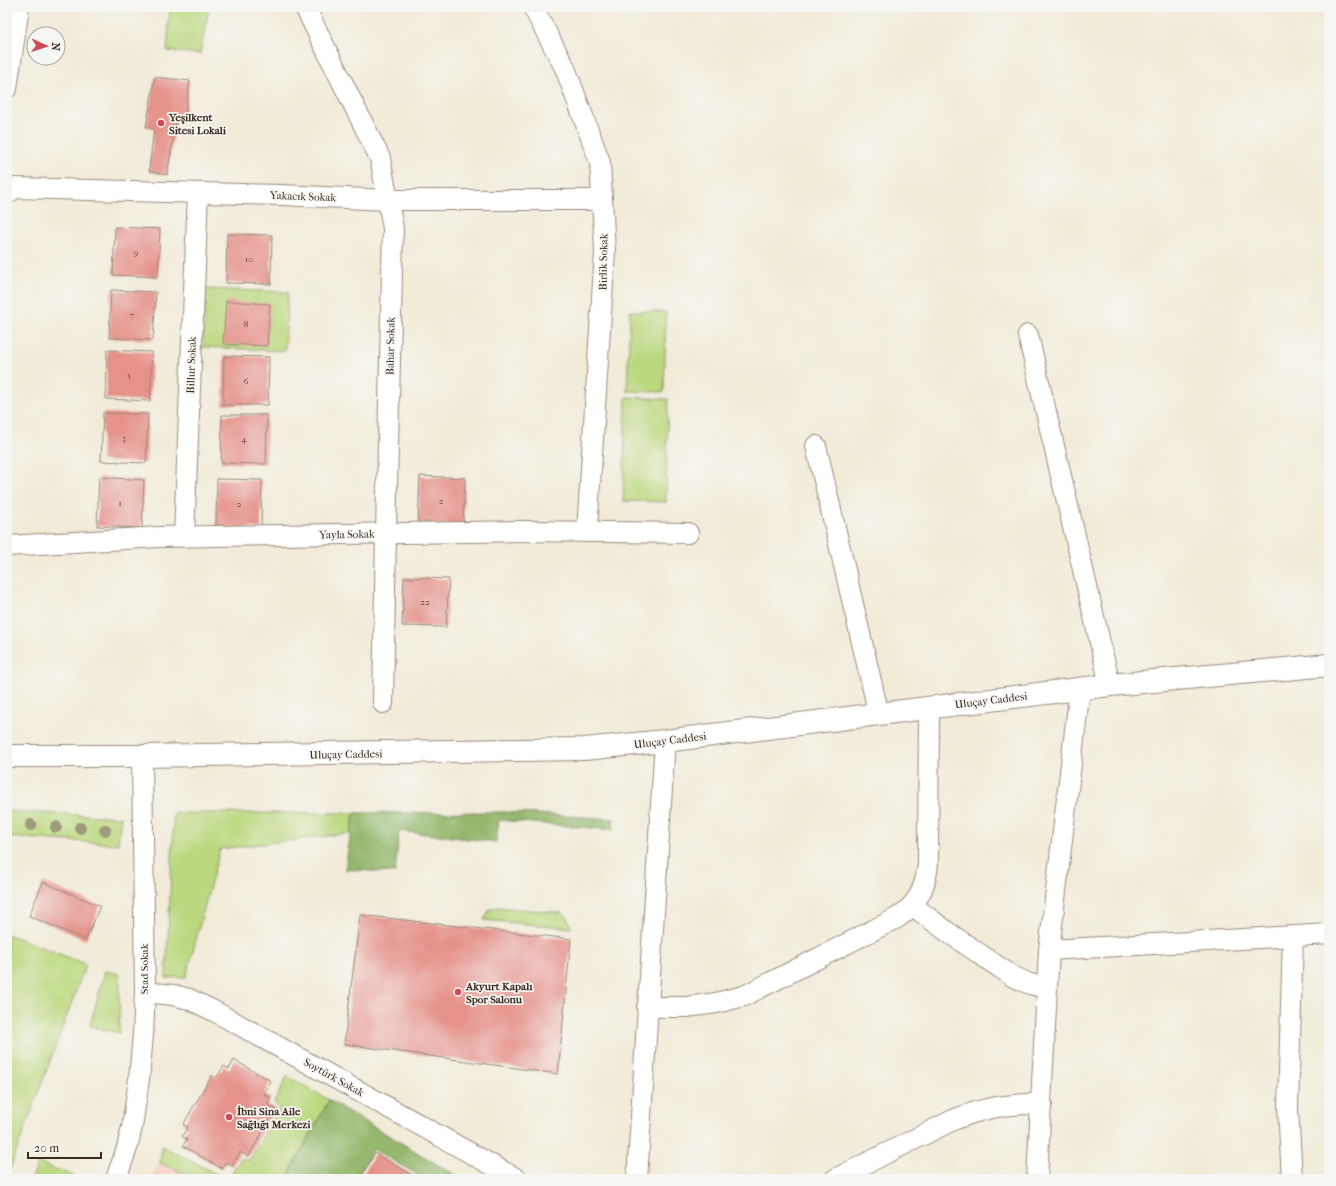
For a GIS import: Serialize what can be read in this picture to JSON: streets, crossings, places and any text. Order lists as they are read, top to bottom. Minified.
{"streets":{"street":["Yakacık Sokak","Birlik Sokak","Bahar Sokak","Billur Sokak","Yayla Sokak","Uluçay Caddesi","Stad Sokak","Soytürk Sokak"]},"crossings":[["Yakacık Sokak","Birlik Sokak"],["Yakacık Sokak","Bahar Sokak"],["Yakacık Sokak","Billur Sokak"],["Birlik Sokak","Yayla Sokak"],["Bahar Sokak","Yayla Sokak"],["Billur Sokak","Yayla Sokak"],["Uluçay Caddesi","Stad Sokak"],["Stad Sokak","Soytürk Sokak"]],"places":["Yeşilkent Sitesi Lokali","Akyurt Kapalı Spor Salonu","İbni Sina Aile Sağlığı Merkezi"],"house_numbers":["9","10","7","8","5","6","3","4","2","1","2","22"],"scale_bar":"20 m","north":"right"}
